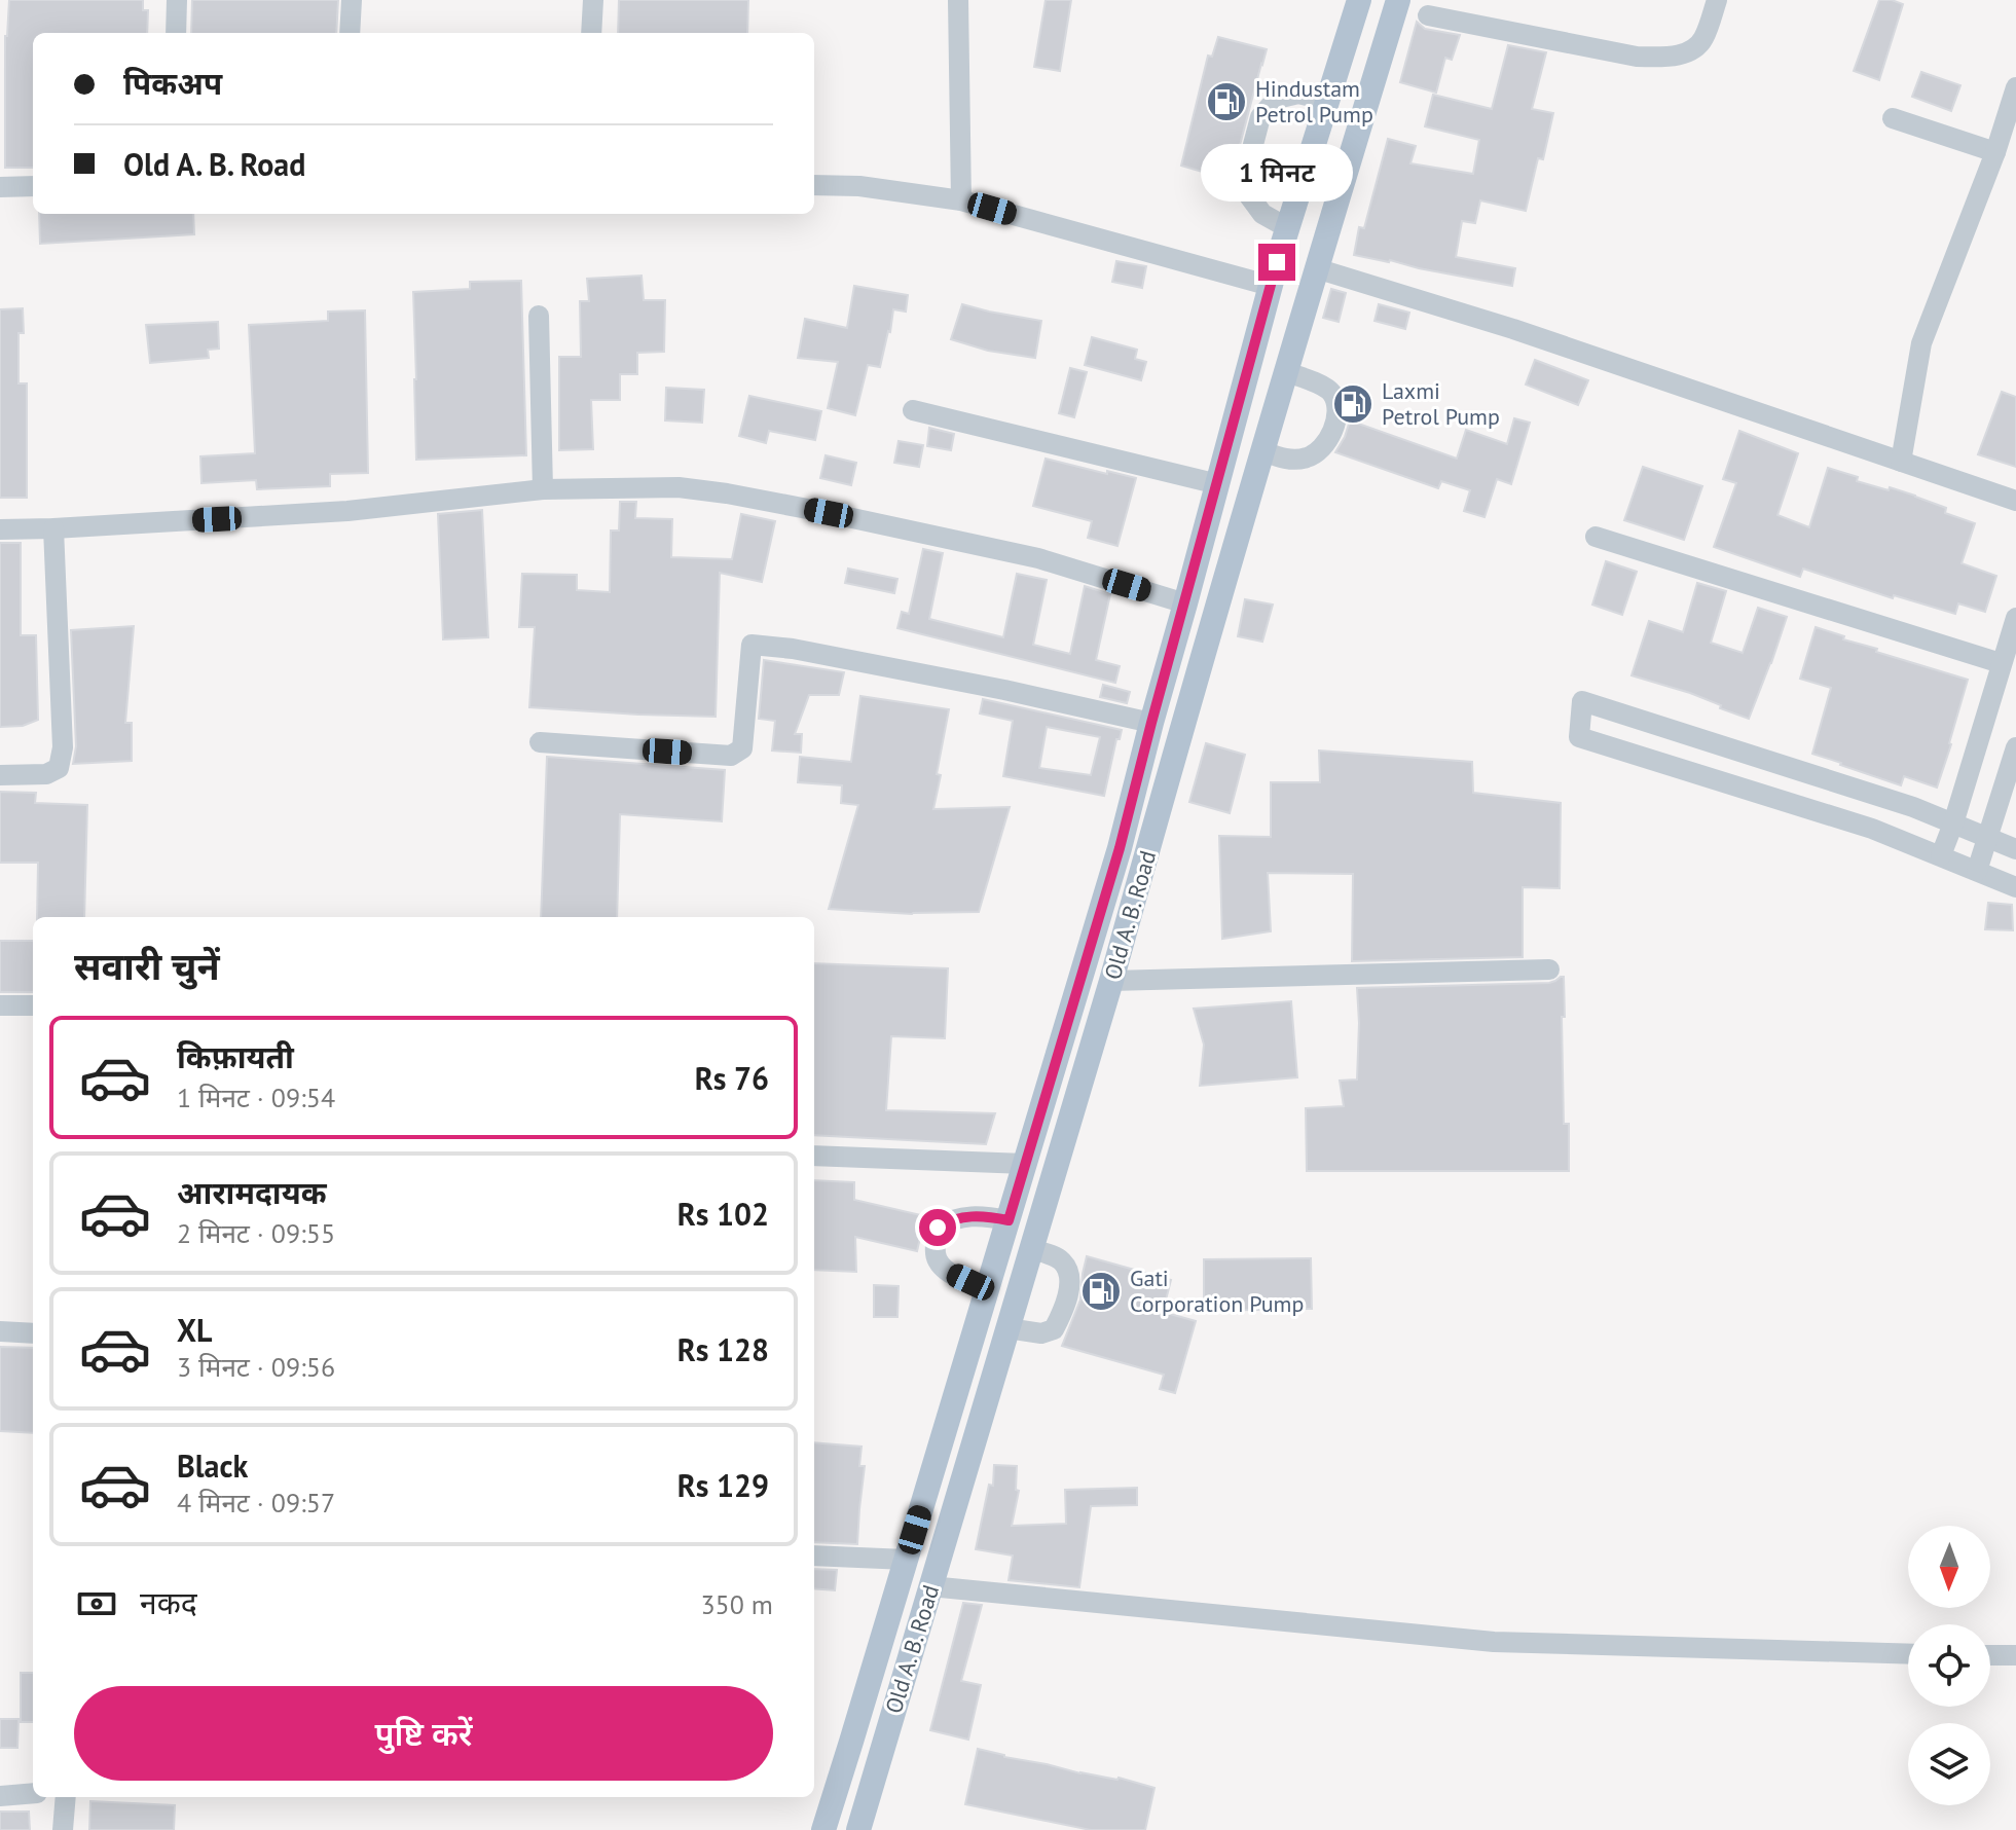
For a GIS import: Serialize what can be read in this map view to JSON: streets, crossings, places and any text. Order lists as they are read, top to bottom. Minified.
{"streets":{"main road":["Old A. B. Road"]},"places":{"fuel station":["Hindustam Petrol Pump","Laxmi Petrol Pump","Gati Corporation Pump"]},"north":"bottom","page":{"banner":["पिकअप","Old A. B. Road"],"bubble":"1 मिनट","heading":"सवारी चुनें","list":[{"name":"किफ़ायती","note":"1 मिनट · 09:54","value":"Rs 76"},{"name":"आरामदायक","note":"2 मिनट · 09:55","value":"Rs 102"},{"name":"XL","note":"3 मिनट · 09:56","value":"Rs 128"},{"name":"Black","note":"4 मिनट · 09:57","value":"Rs 129"}],"pay":["नकद","350 m"],"buttons":"पुष्टि करें"}}
